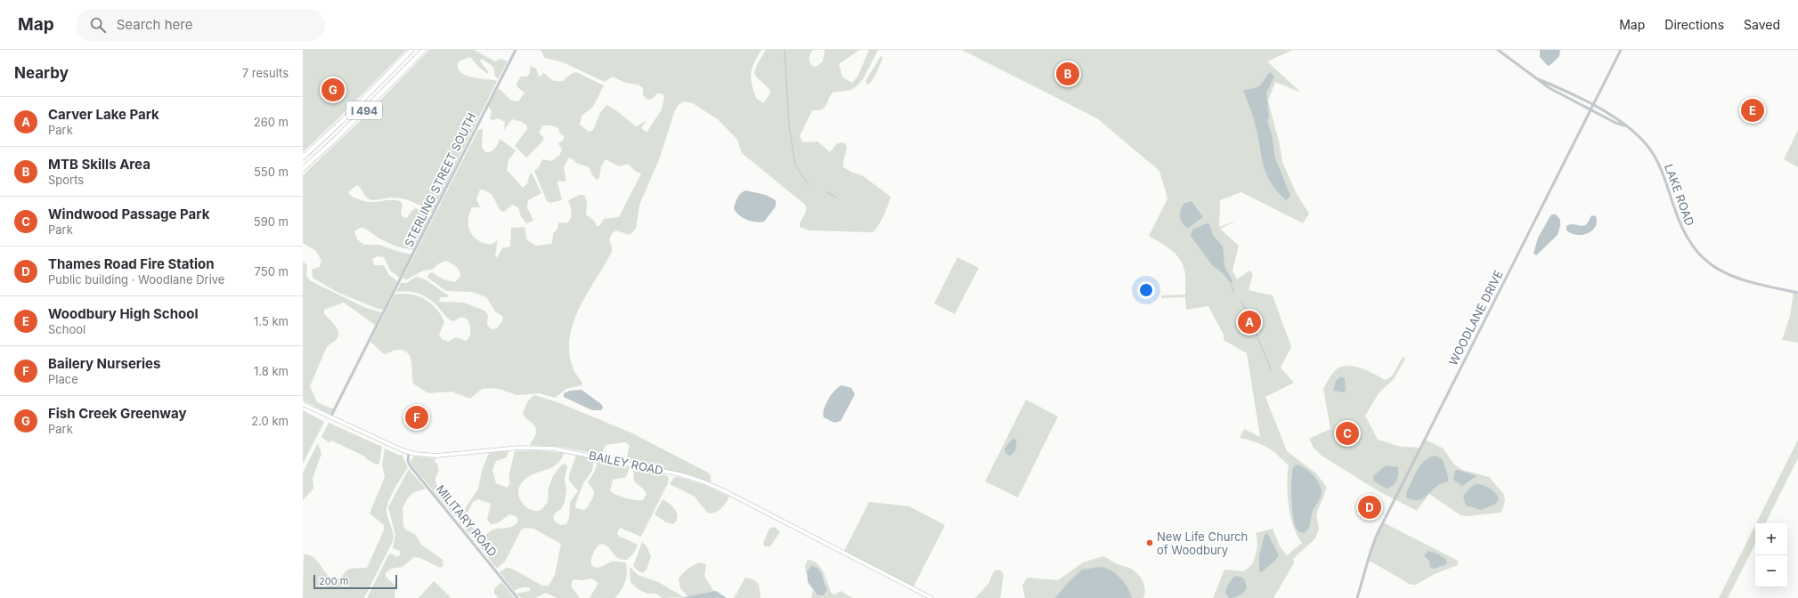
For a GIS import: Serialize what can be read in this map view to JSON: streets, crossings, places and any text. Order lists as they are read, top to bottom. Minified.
{"streets":{"highway":["I 494"],"main road":["BAILEY ROAD"],"street":["STERLING STREET SOUTH","LAKE ROAD","WOODLANE DRIVE","MILITARY ROAD"]},"crossings":[["STERLING STREET SOUTH","BAILEY ROAD"],["LAKE ROAD","WOODLANE DRIVE"],["BAILEY ROAD","MILITARY ROAD"]],"places":["New Life Church of Woodbury"],"scale_bar":"200 m","page":{"header":"Map","search":"Search here","nav":["Map","Directions","Saved"],"heading":["Nearby","7 results"],"pins":["B","G","E","A","F","C","D"],"list":[{"mark":"A","name":"Carver Lake Park","note":"Park","value":"260 m"},{"mark":"B","name":"MTB Skills Area","note":"Sports","value":"550 m"},{"mark":"C","name":"Windwood Passage Park","note":"Park","value":"590 m"},{"mark":"D","name":"Thames Road Fire Station","note":"Public building · Woodlane Drive","value":"750 m"},{"mark":"E","name":"Woodbury High School","note":"School","value":"1.5 km"},{"mark":"F","name":"Bailery Nurseries","note":"Place","value":"1.8 km"},{"mark":"G","name":"Fish Creek Greenway","note":"Park","value":"2.0 km"}],"map_buttons":["+","−"],"scale":"200 m"}}
